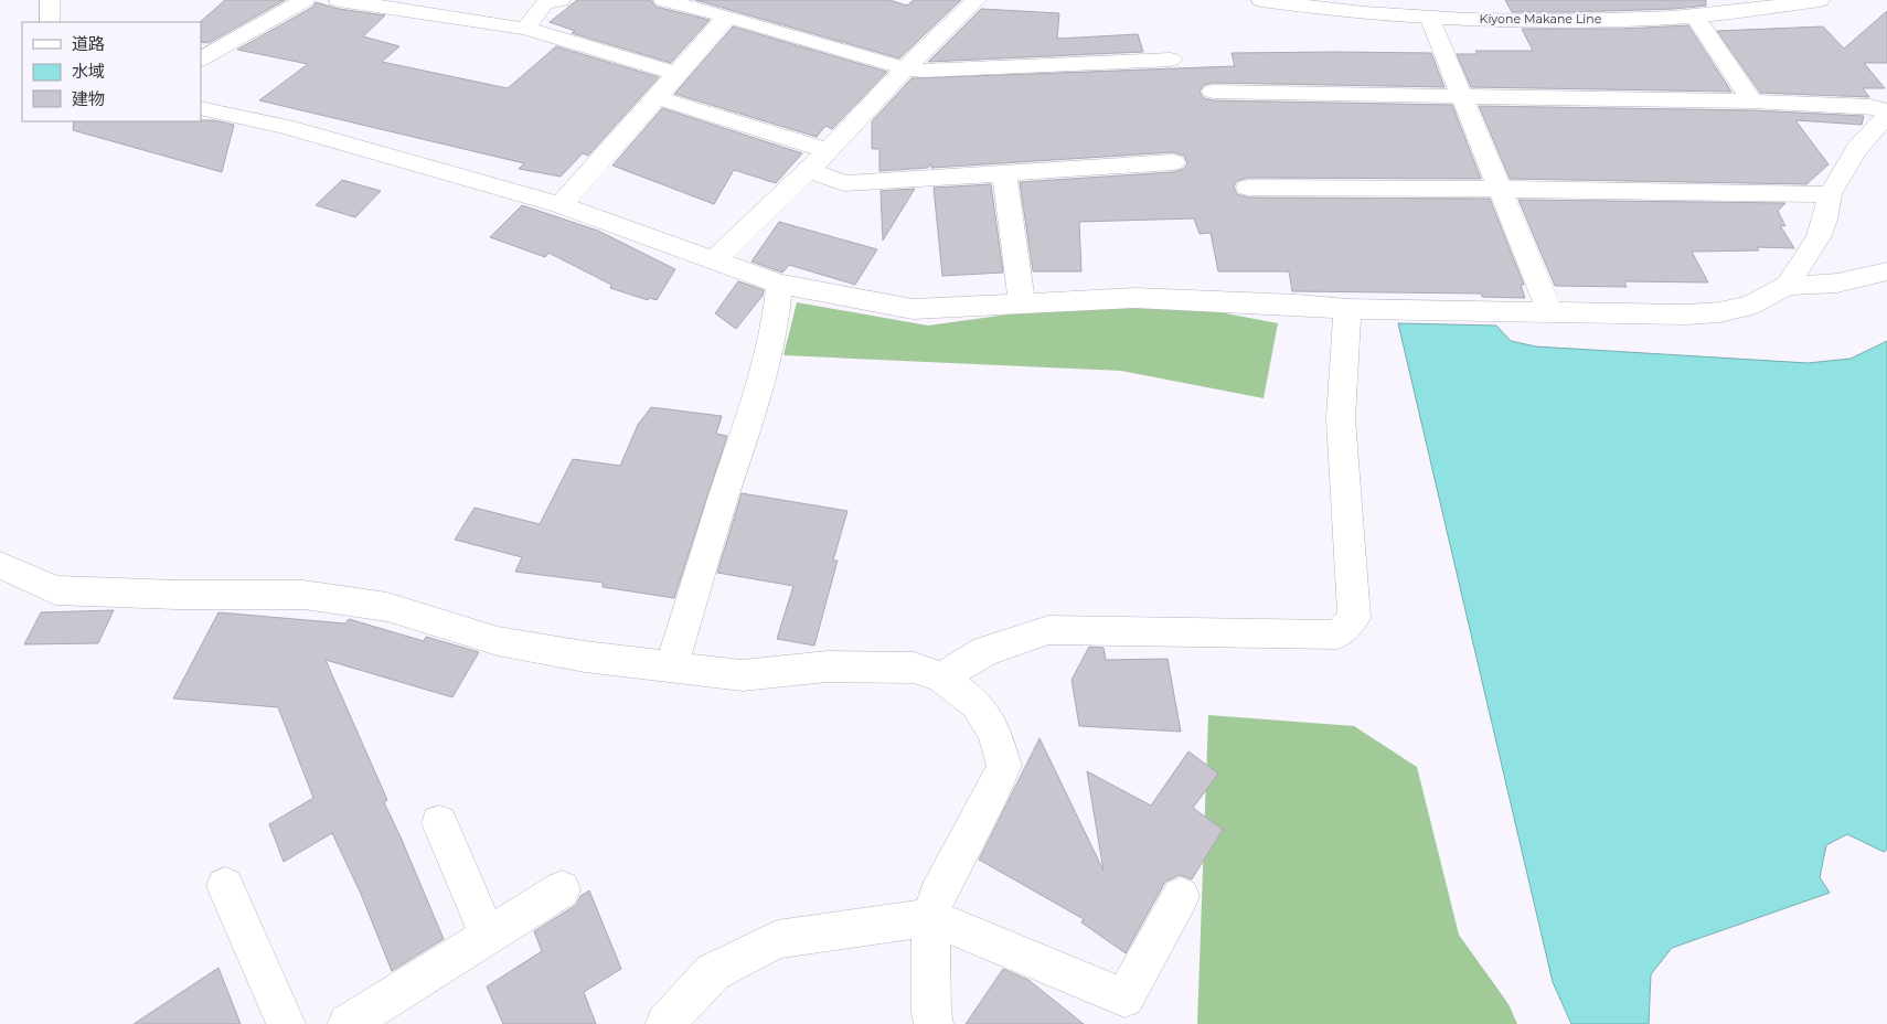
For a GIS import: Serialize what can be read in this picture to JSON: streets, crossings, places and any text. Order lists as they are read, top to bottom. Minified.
{"streets":{"street":["Kiyone Makane Line"]},"legend":["道路","水域","建物"]}
